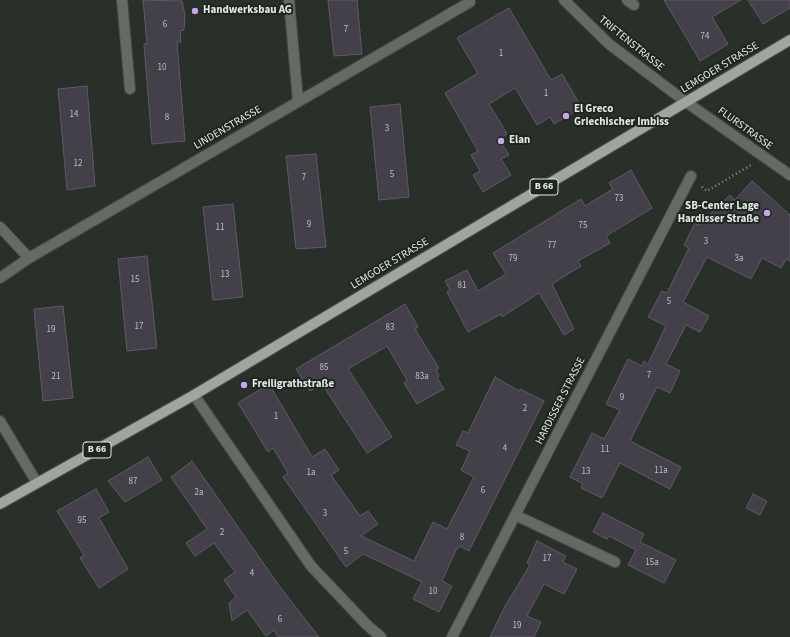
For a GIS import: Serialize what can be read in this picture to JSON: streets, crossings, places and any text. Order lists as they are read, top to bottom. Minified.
{"streets":{"main road":["LEMGOER STRASSE","B 66"],"street":["TRIFTENSTRASSE","LINDENSTRASSE","FLURSTRASSE","HARDISSER STRASSE"]},"crossings":[["TRIFTENSTRASSE","LEMGOER STRASSE"],["TRIFTENSTRASSE","FLURSTRASSE"],["LEMGOER STRASSE","FLURSTRASSE"]],"places":["Handwerksbau AG","El Greco Griechischer Imbiss","Elan","SB-Center Lage Hardisser Straße","Freiligrathstraße"],"house_numbers":["6","7","74","1","10","1","14","8","3","12","5","7","73","9","75","11","3","77","79","3a","13","15","81","5","17","83","19","85","7","21","83a","9","2","1","4","11","11a","13","1a","87","6","2a","3","95","2","8","5","17","15a","4","10","6","19"]}
